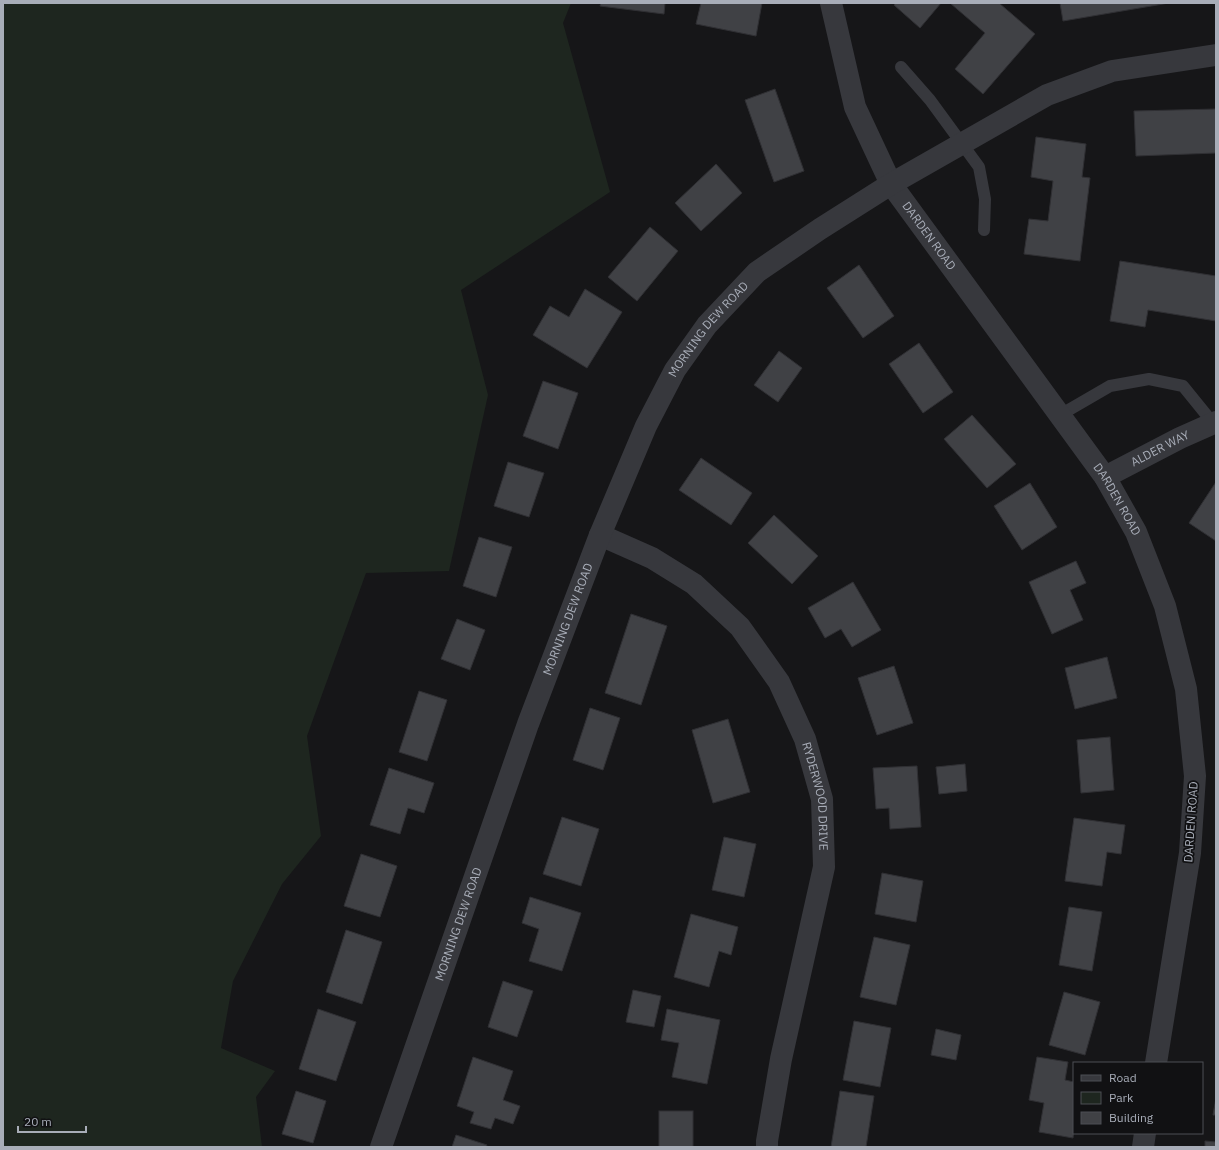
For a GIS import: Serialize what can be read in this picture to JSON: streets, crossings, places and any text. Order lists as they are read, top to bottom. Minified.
{"streets":{"street":["DARDEN ROAD","MORNING DEW ROAD","ALDER WAY","RYDERWOOD DRIVE"]},"crossings":[["DARDEN ROAD","MORNING DEW ROAD"],["DARDEN ROAD","ALDER WAY"],["MORNING DEW ROAD","RYDERWOOD DRIVE"]],"legend":["Road","Park","Building"],"scale_bar":"20 m"}
